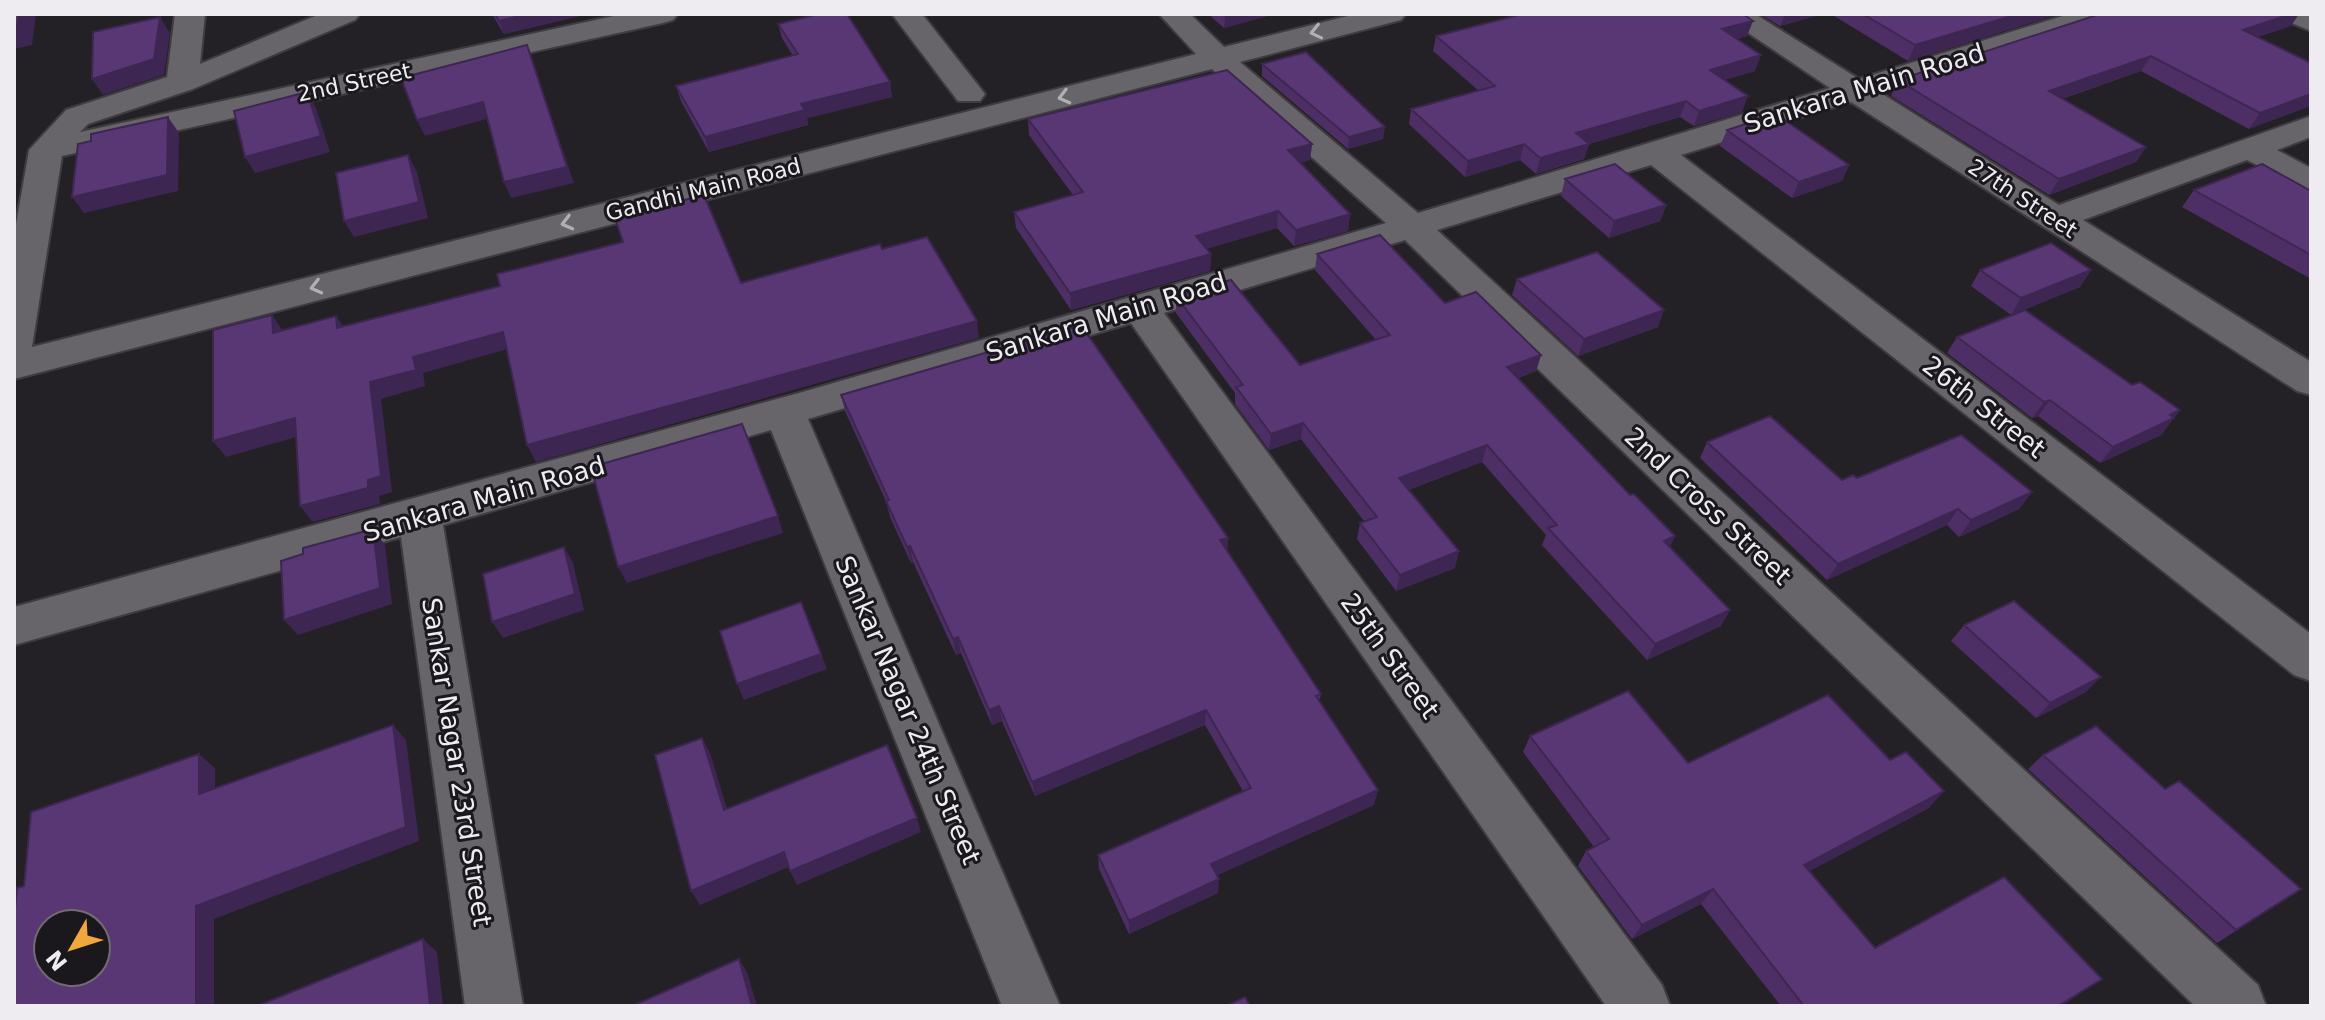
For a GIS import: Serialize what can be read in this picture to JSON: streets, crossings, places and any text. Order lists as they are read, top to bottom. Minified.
{"streets":{"street":["2nd Street","Sankara Main Road","Gandhi Main Road","27th Street","26th Street","2nd Cross Street","25th Street","Sankar Nagar 24th Street","Sankar Nagar 23rd Street"]},"crossings":[["Sankara Main Road","27th Street"],["Sankara Main Road","26th Street"],["Sankara Main Road","2nd Cross Street"],["Sankara Main Road","25th Street"],["Sankara Main Road","Sankar Nagar 24th Street"],["Sankara Main Road","Sankar Nagar 23rd Street"],["Gandhi Main Road","2nd Cross Street"]],"north":"bottom left"}
